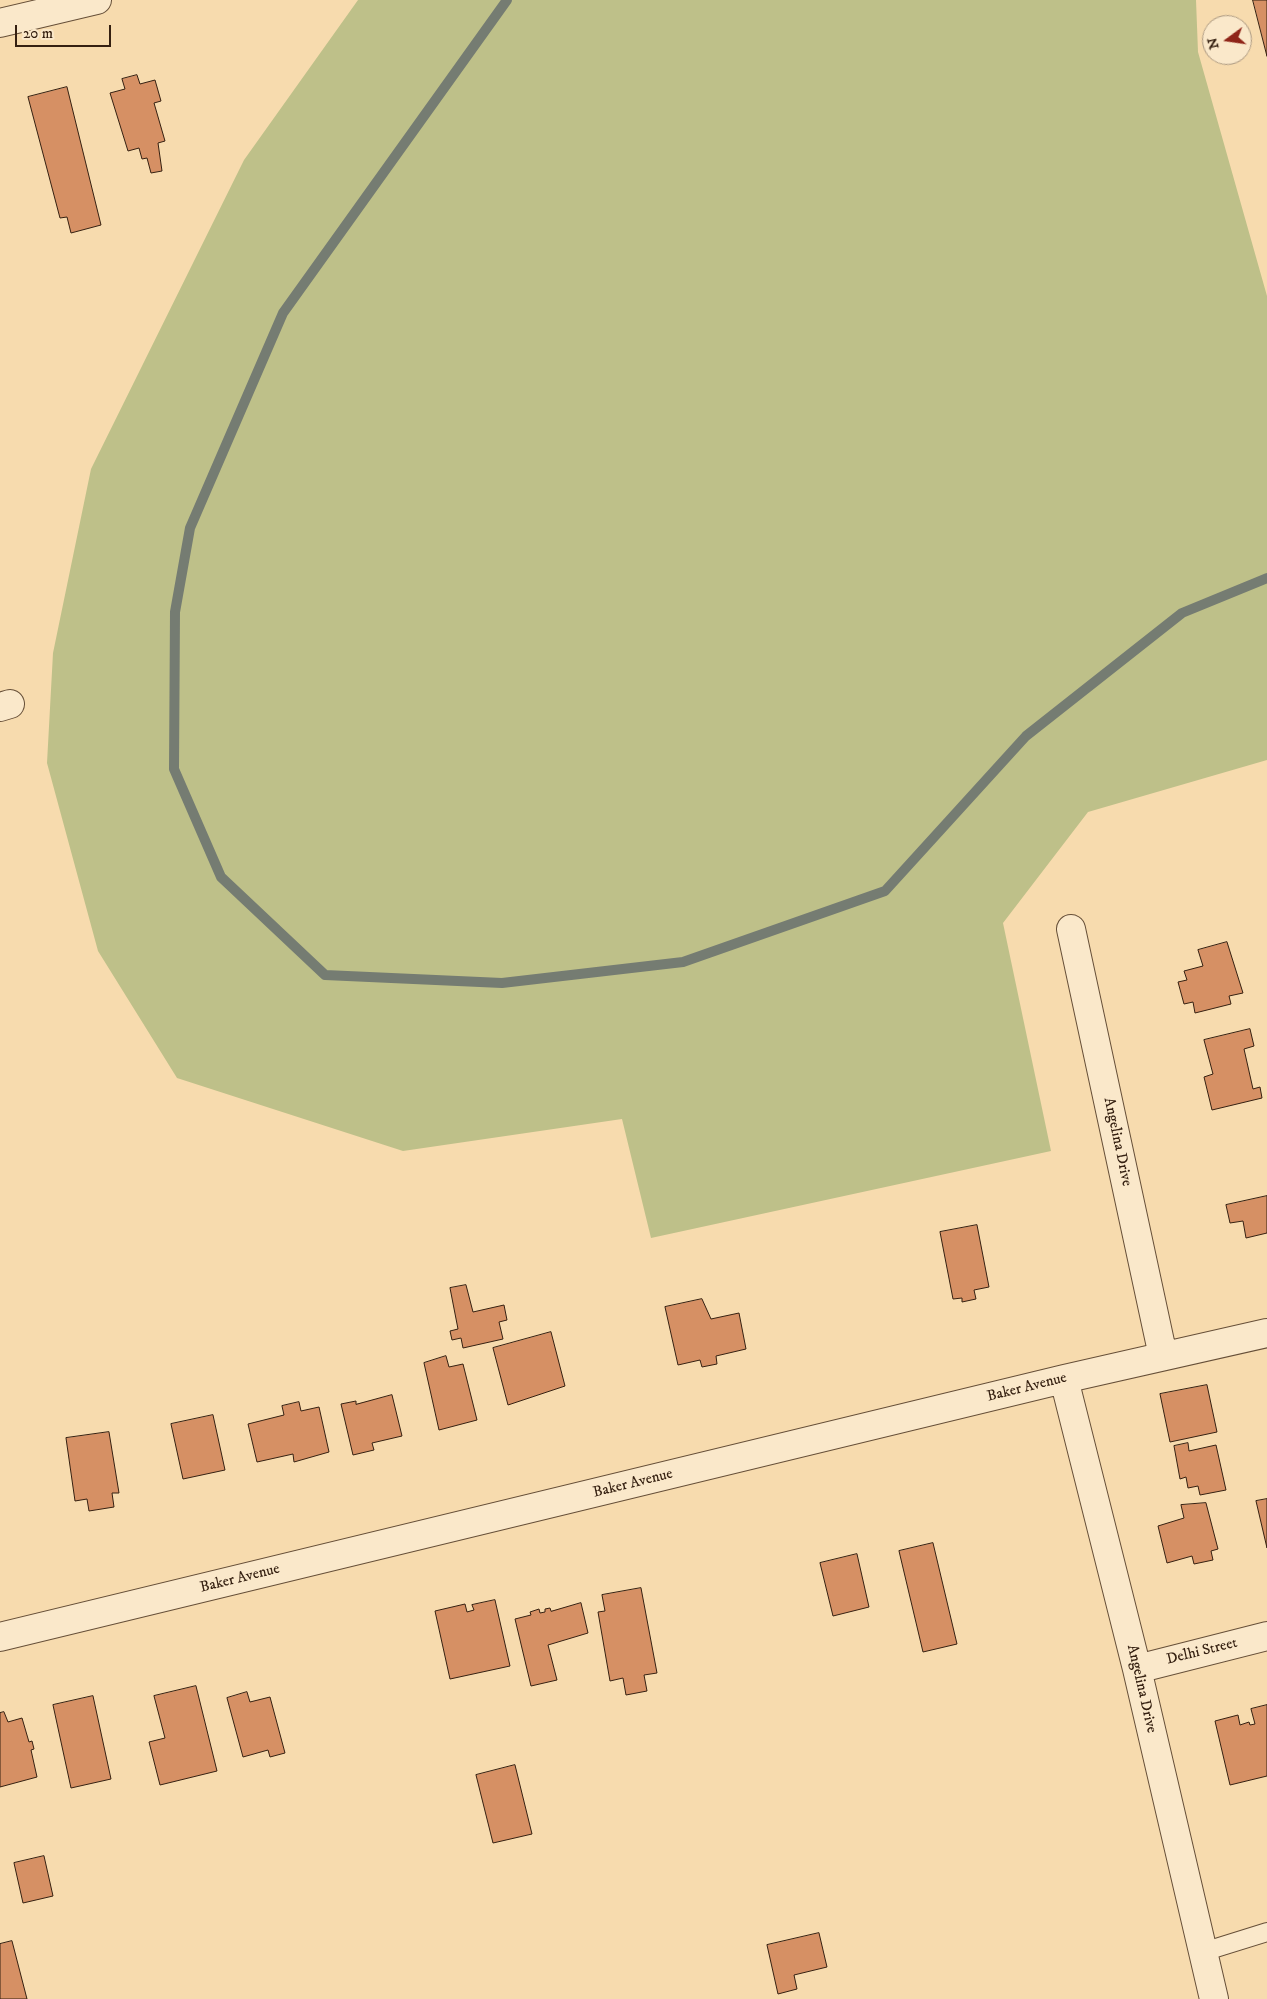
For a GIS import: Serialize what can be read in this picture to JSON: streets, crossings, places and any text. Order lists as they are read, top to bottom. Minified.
{"streets":{"street":["Angelina Drive","Baker Avenue","Delhi Street"]},"crossings":[["Angelina Drive","Baker Avenue"],["Angelina Drive","Delhi Street"]],"scale_bar":"20 m","north":"left"}
